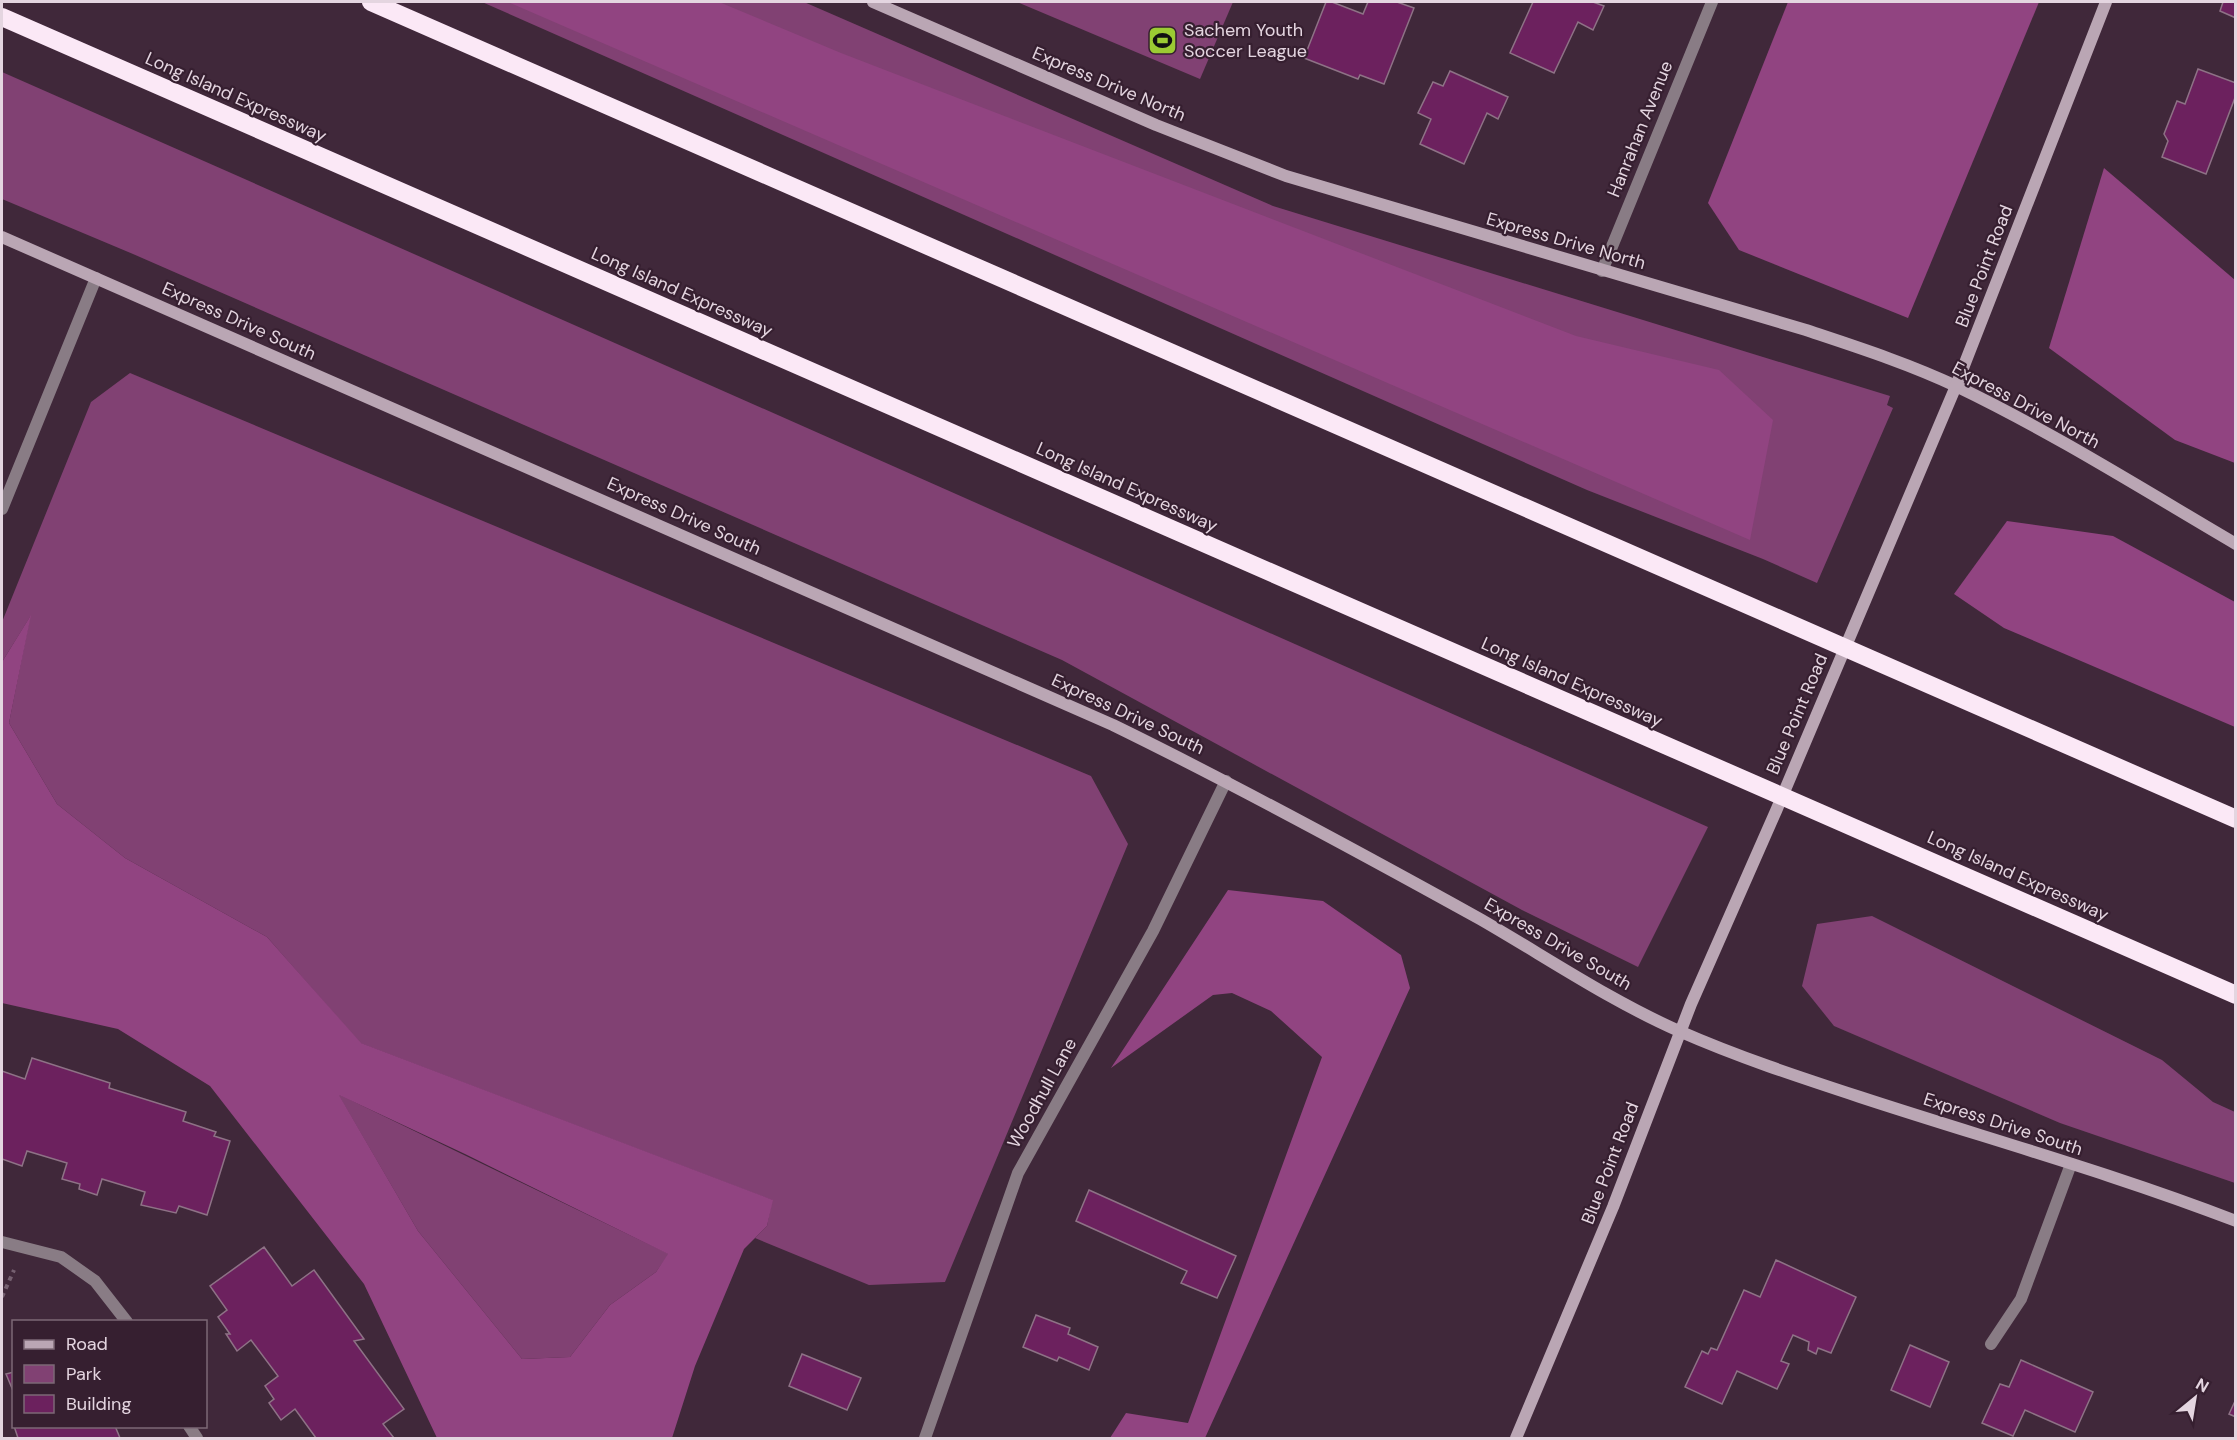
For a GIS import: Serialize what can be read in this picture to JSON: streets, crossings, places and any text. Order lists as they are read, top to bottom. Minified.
{"streets":{"highway":["Long Island Expressway"],"main road":["Express Drive North","Blue Point Road","Express Drive South"],"street":["Hanrahan Avenue","Woodhull Lane"]},"crossings":[["Express Drive North","Hanrahan Avenue"],["Express Drive North","Blue Point Road"],["Blue Point Road","Express Drive South"],["Express Drive South","Woodhull Lane"]],"places":{"sports":["Sachem Youth Soccer League"]},"legend":["Road","Park","Building"],"north":"top right"}
